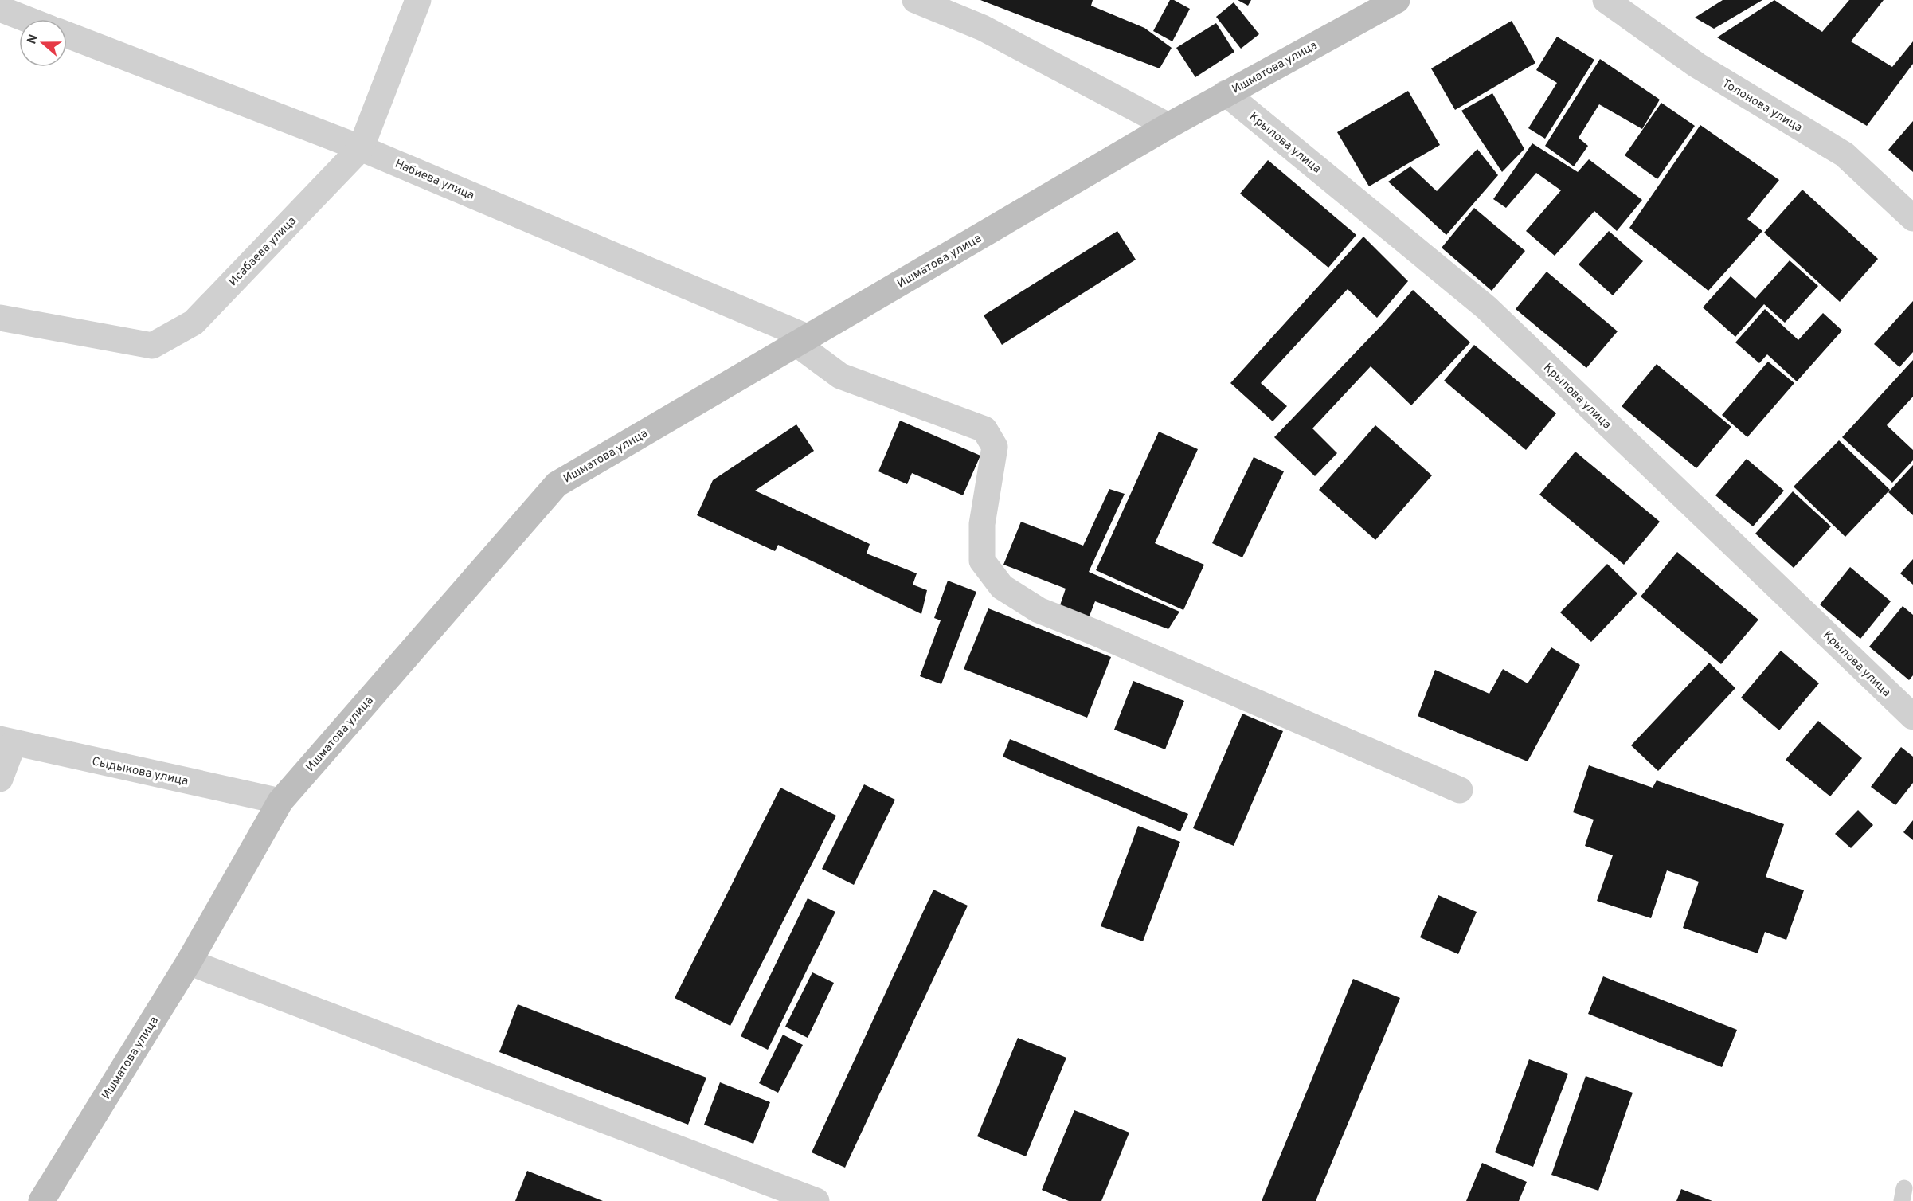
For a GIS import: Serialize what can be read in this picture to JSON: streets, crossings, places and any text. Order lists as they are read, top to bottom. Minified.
{"streets":{"main road":["Ишматова улица"],"street":["Толонова улица","Крылова улица","Набиева улица","Исабаева улица","Сыдыкова улица"]},"crossings":[["Ишматова улица","Крылова улица"],["Ишматова улица","Набиева улица"],["Ишматова улица","Сыдыкова улица"],["Набиева улица","Исабаева улица"]],"north":"left"}
